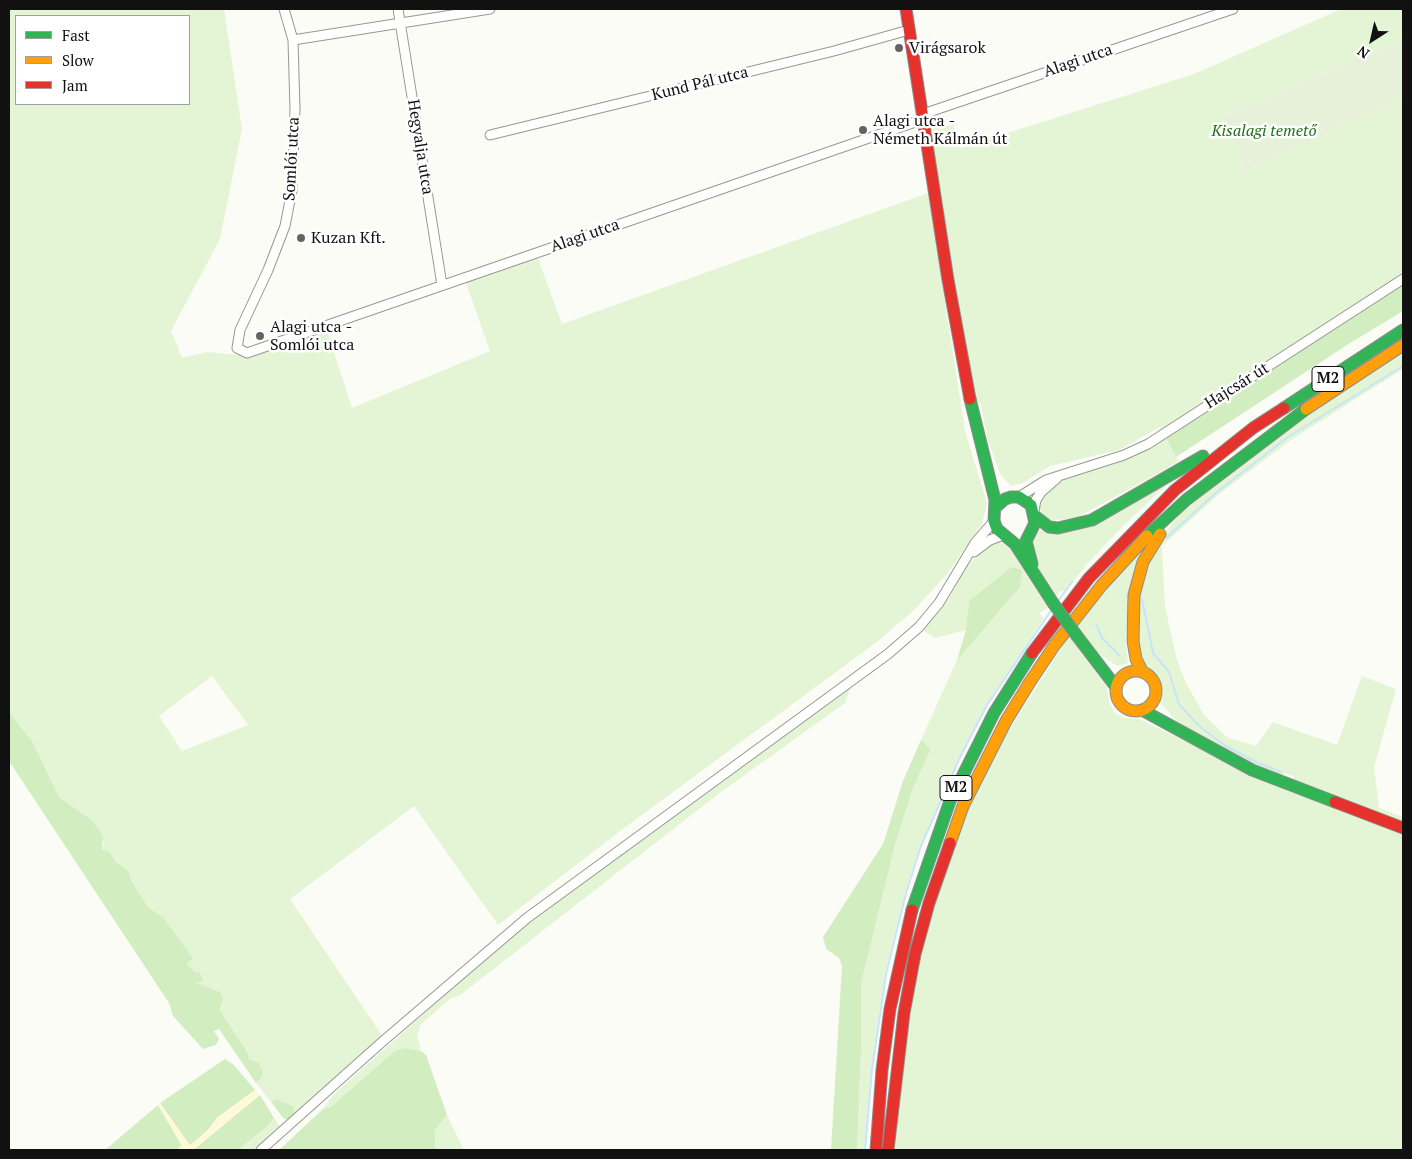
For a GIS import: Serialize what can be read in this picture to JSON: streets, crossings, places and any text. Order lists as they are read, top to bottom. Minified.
{"streets":{"main road":["M2"],"street":["Alagi utca","Kund Pál utca","Hegyalja utca","Somlói utca","Hajcsár út"]},"crossings":[["Alagi utca","Hegyalja utca"],["Alagi utca","Somlói utca"]],"parks":["Kisalagi temető"],"places":["Virágsarok","Alagi utca - Németh Kálmán út","Kuzan Kft.","Alagi utca - Somlói utca"],"legend":["Fast","Slow","Jam"],"north":"bottom left"}
